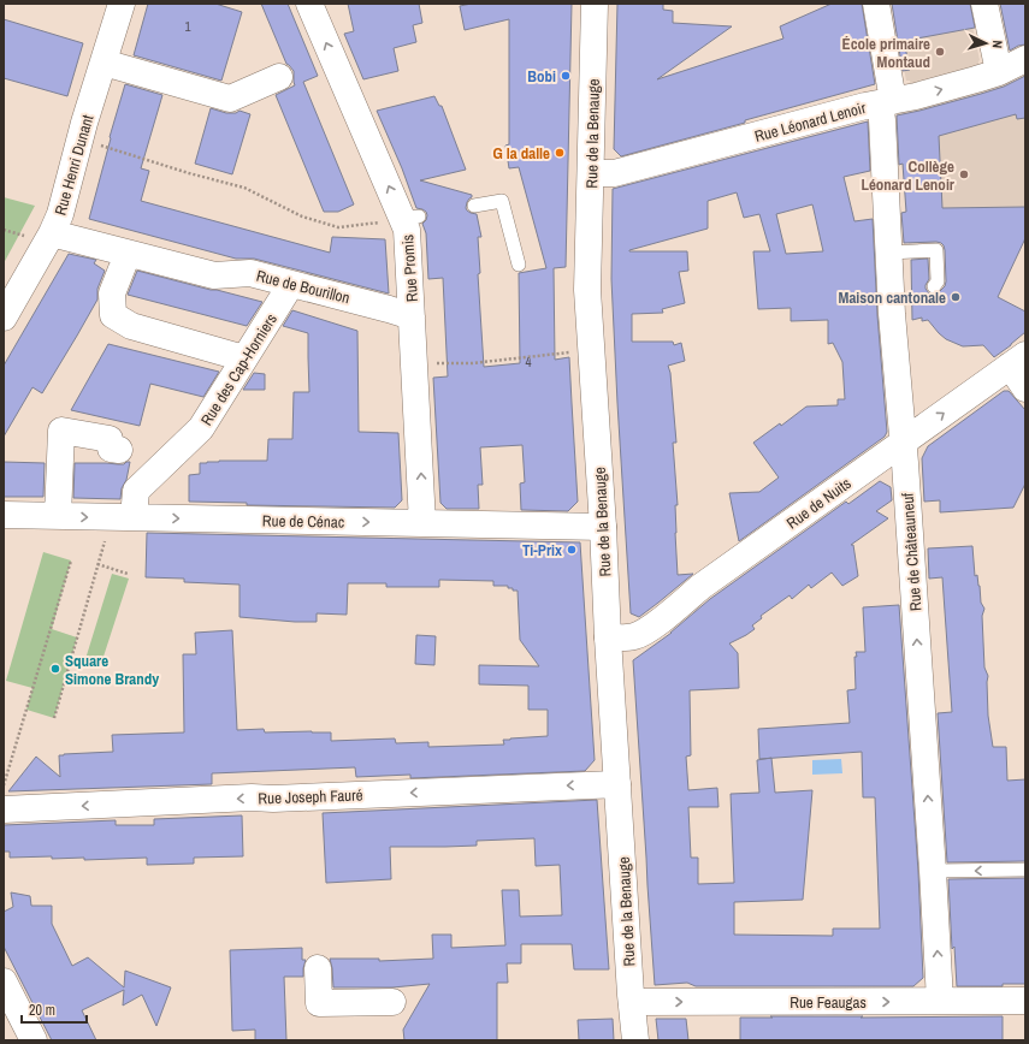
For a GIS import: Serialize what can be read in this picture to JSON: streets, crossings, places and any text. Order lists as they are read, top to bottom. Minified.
{"streets":{"street":["Rue Léonard Lenoir","Rue de la Benauge","Rue Henri Dunant","Rue Promis","Rue de Bourillon","Rue des Cap-Horniers","Rue de Nuits","Rue de Cénac","Rue de Châteauneuf","Rue Joseph Fauré","Rue Feaugas"]},"crossings":[["Rue Léonard Lenoir","Rue de la Benauge"],["Rue Léonard Lenoir","Rue de Châteauneuf"],["Rue de la Benauge","Rue de Nuits"],["Rue de la Benauge","Rue de Cénac"],["Rue de la Benauge","Rue Joseph Fauré"],["Rue de la Benauge","Rue Feaugas"],["Rue Henri Dunant","Rue de Bourillon"],["Rue Promis","Rue de Bourillon"],["Rue Promis","Rue de Cénac"],["Rue de Bourillon","Rue des Cap-Horniers"],["Rue des Cap-Horniers","Rue de Cénac"],["Rue de Nuits","Rue de Châteauneuf"],["Rue de Châteauneuf","Rue Feaugas"]],"one_way":["Rue Promis","Rue de Cénac","Rue de Châteauneuf","Rue Joseph Fauré","Rue Feaugas"],"places":["École primaire Montaud","Bobi","G la dalle","Collège Léonard Lenoir","Maison cantonale","Ti-Prix","Square Simone Brandy"],"house_numbers":["1","4"],"scale_bar":"20 m","north":"right"}
